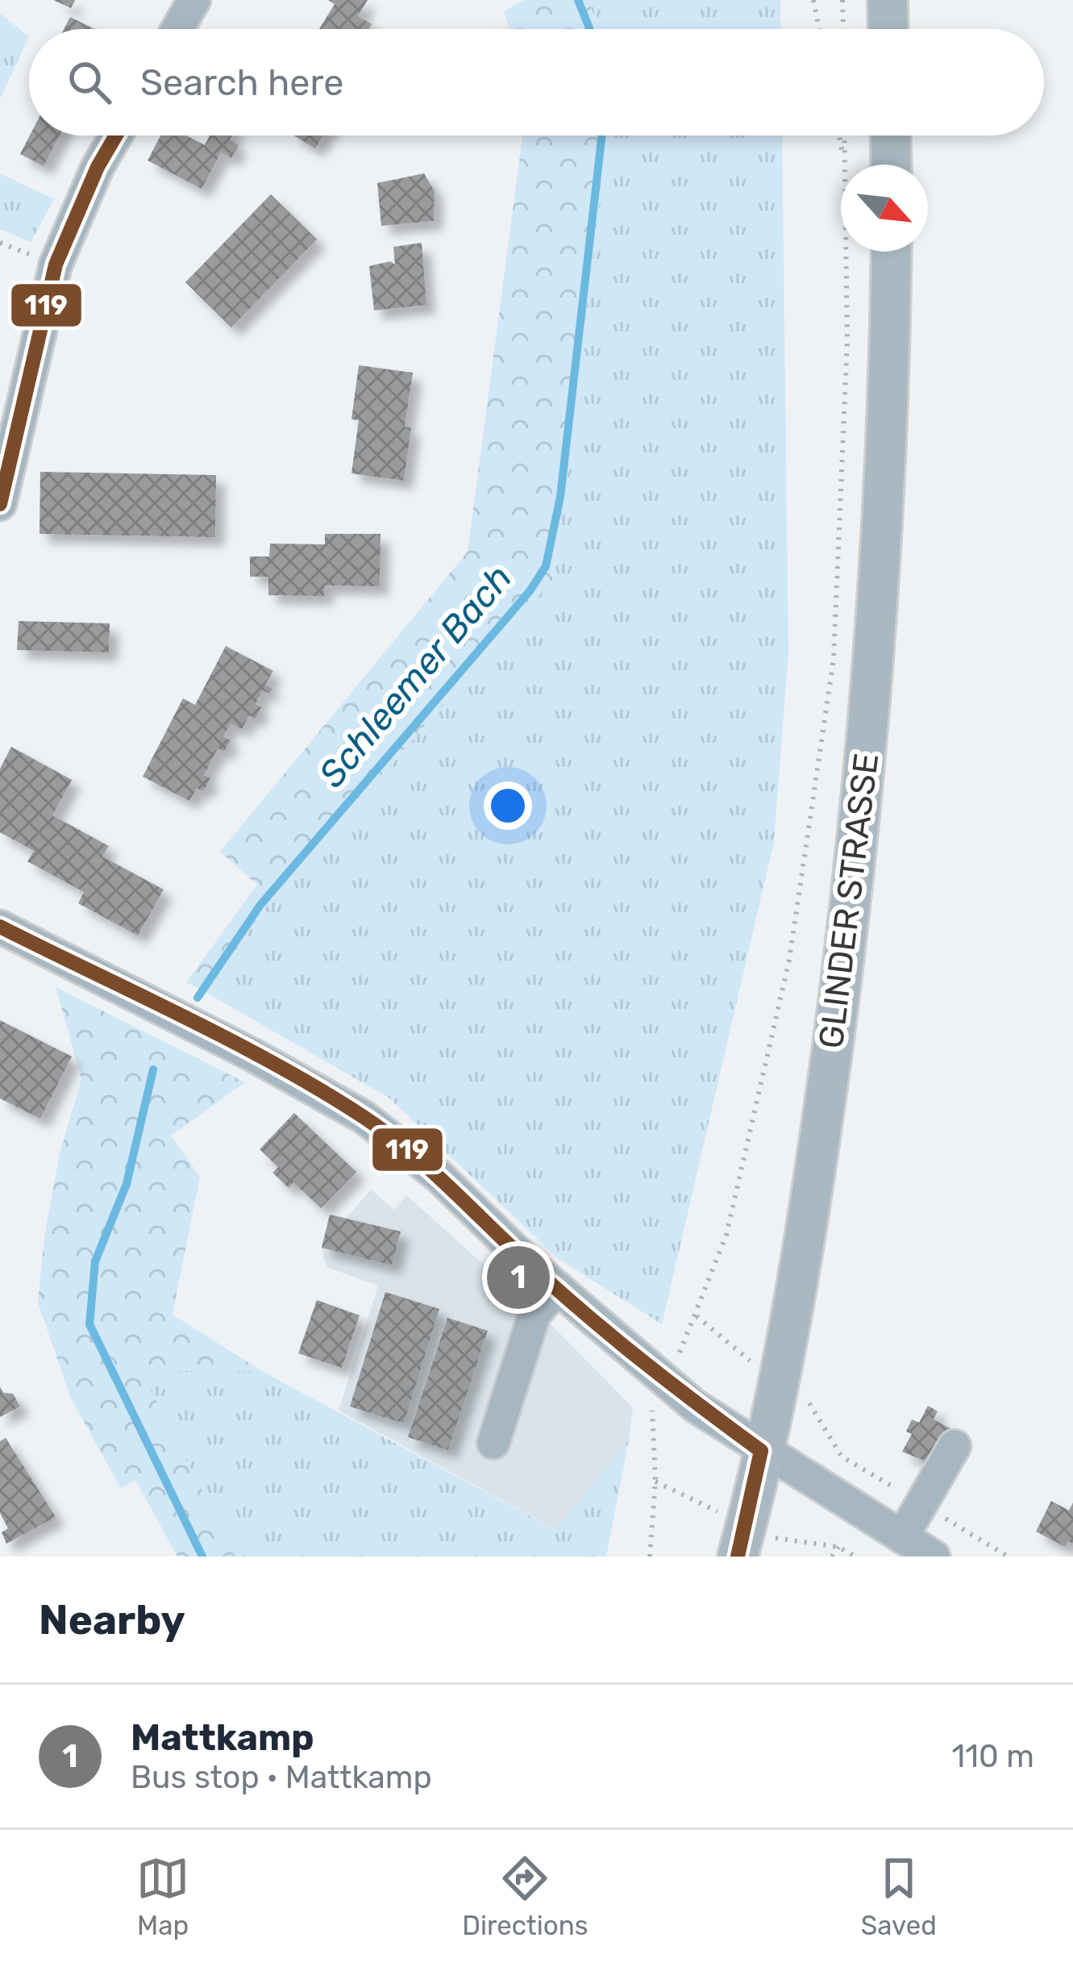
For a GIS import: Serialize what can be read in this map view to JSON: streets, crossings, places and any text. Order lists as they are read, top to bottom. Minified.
{"streets":{"main road":["GLINDER STRASSE"]},"water":["Schleemer Bach"],"lines":["transit line 119"],"north":"bottom right","page":{"search":"Search here","pins":"1","heading":"Nearby","list":[{"mark":"1","name":"Mattkamp","note":"Bus stop · Mattkamp","value":"110 m"}],"nav":["Map","Directions","Saved"]}}
